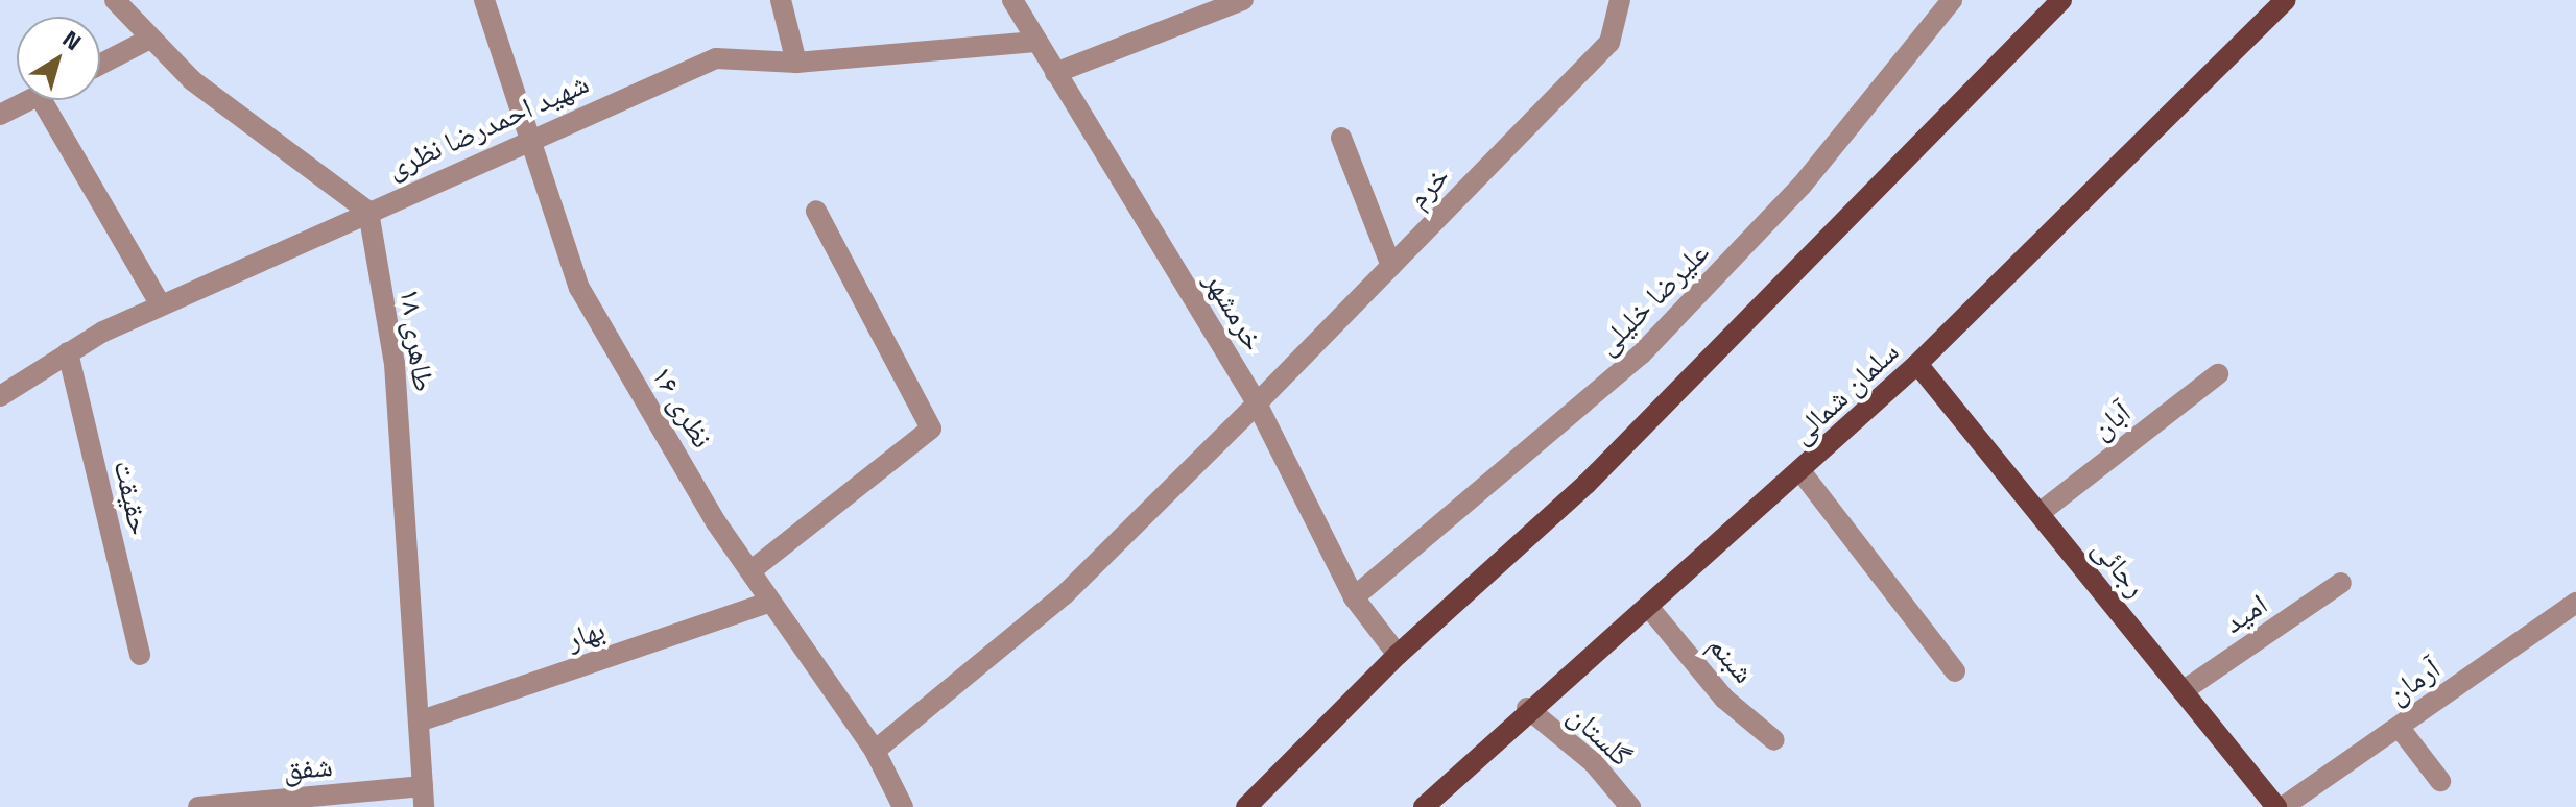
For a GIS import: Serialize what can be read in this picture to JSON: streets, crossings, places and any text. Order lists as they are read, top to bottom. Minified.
{"streets":{"main road":["سلمان شمالی","رجائی"],"street":["شهید احمدرضا نظری","خرم","علیرضا خلیلی","خرمشهر","طاهری ۱۸","نظری ۱۶","آبان","حقیقت","امید","بهار","شبنم","آرمان","گلستان","شفق"]},"crossings":[["شهید احمدرضا نظری","خرمشهر"],["شهید احمدرضا نظری","طاهری ۱۸"],["شهید احمدرضا نظری","نظری ۱۶"],["شهید احمدرضا نظری","حقیقت"],["خرم","خرمشهر"],["خرم","نظری ۱۶"],["علیرضا خلیلی","خرمشهر"],["طاهری ۱۸","بهار"],["طاهری ۱۸","شفق"],["سلمان شمالی","رجائی"],["سلمان شمالی","شبنم"],["سلمان شمالی","گلستان"],["نظری ۱۶","بهار"],["آبان","رجائی"],["رجائی","امید"],["رجائی","آرمان"]],"north":"top right"}
